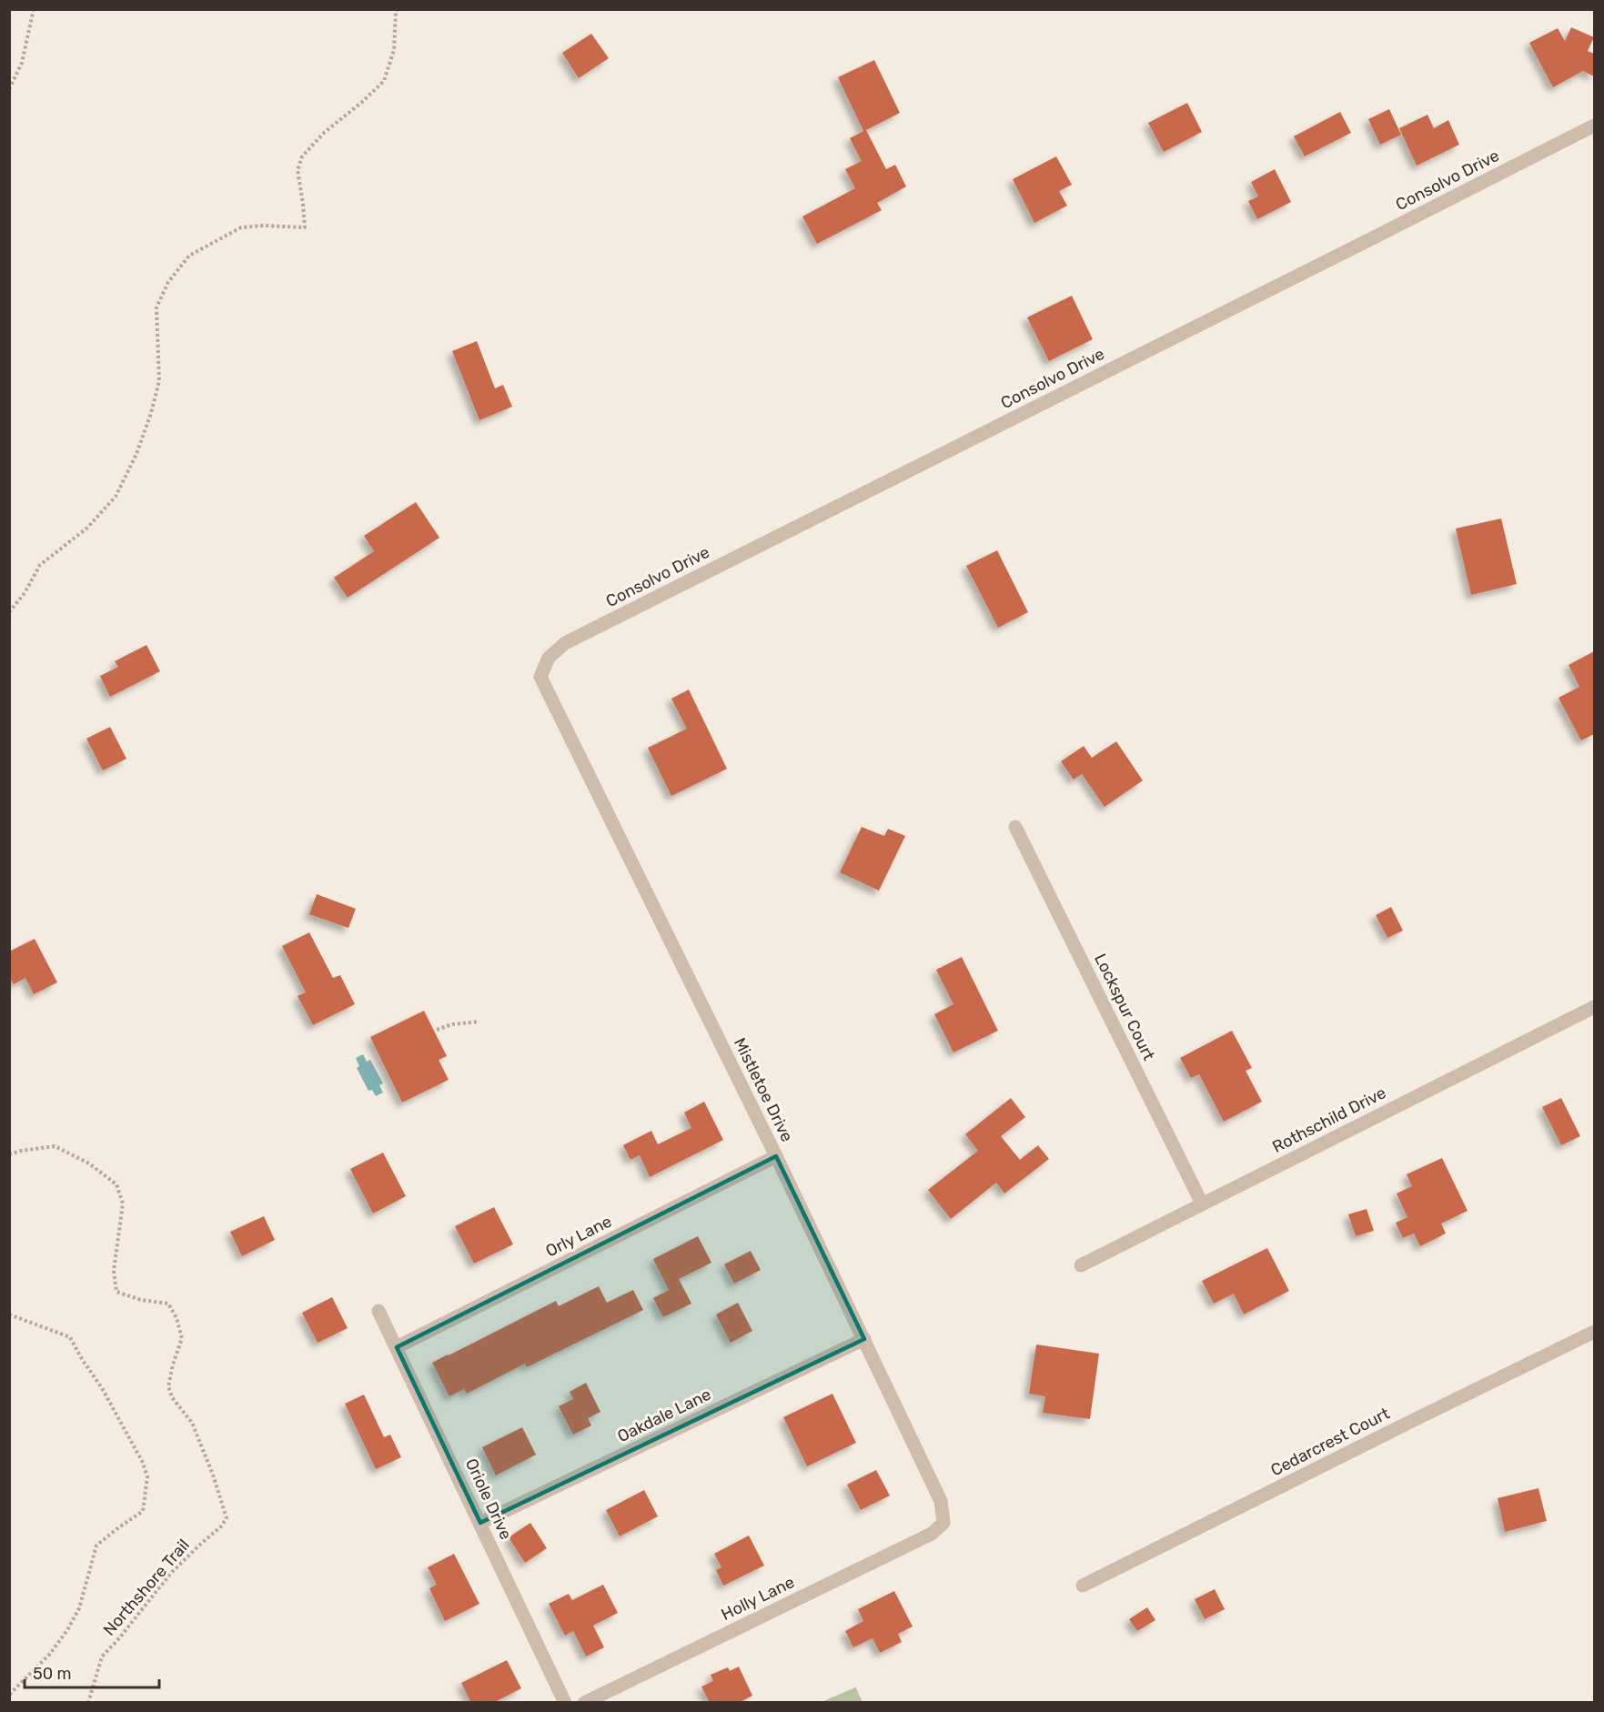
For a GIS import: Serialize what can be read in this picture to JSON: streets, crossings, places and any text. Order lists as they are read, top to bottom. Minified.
{"streets":{"street":["Consolvo Drive","Lockspur Court","Mistletoe Drive","Rothschild Drive","Orly Lane","Oakdale Lane","Cedarcrest Court","Oriole Drive","Holly Lane"],"path":["Northshore Trail"]},"crossings":[["Consolvo Drive","Mistletoe Drive"],["Lockspur Court","Rothschild Drive"],["Mistletoe Drive","Orly Lane"],["Mistletoe Drive","Oakdale Lane"],["Mistletoe Drive","Holly Lane"],["Orly Lane","Oriole Drive"],["Oakdale Lane","Oriole Drive"]],"scale_bar":"50 m"}
